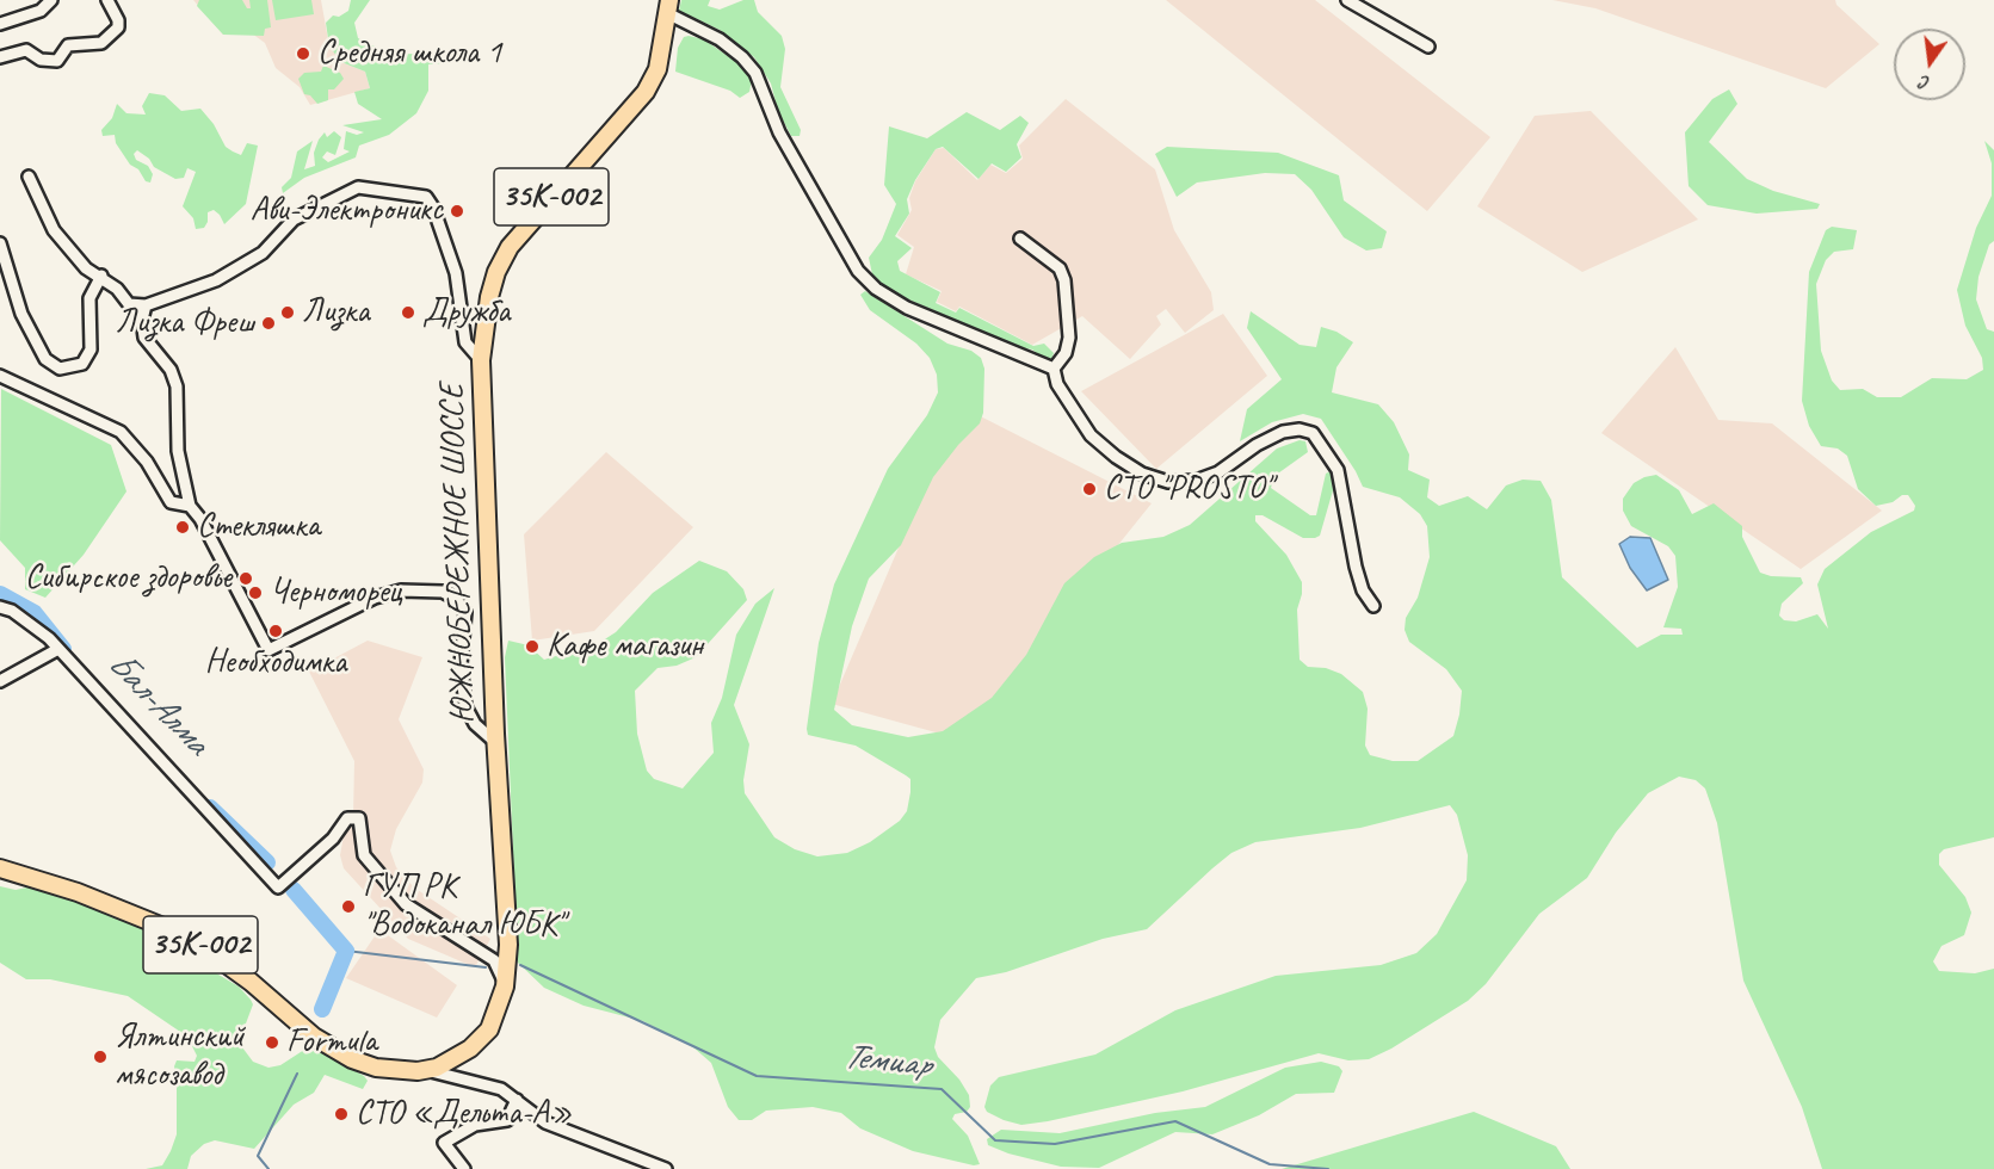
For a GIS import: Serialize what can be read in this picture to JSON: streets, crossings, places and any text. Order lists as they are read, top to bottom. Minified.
{"streets":{"highway":["35К-002","ЮЖНОБЕРЕЖНОЕ ШОССЕ"]},"water":["Бал-Алма","Темиар"],"places":["Средняя школа 1","Ави-Электроникс","Лизка","Дружба","Лизка Фреш","СТО \"PROSTO\"","Стекляшка","Сибирское здоровье","Черноморец","Необходимка","Кафе магазин","ГУП РК \"Водоканал ЮБК\"","Formula","Ялтинский мясозавод","СТО «Дельта-А»"],"north":"bottom"}
